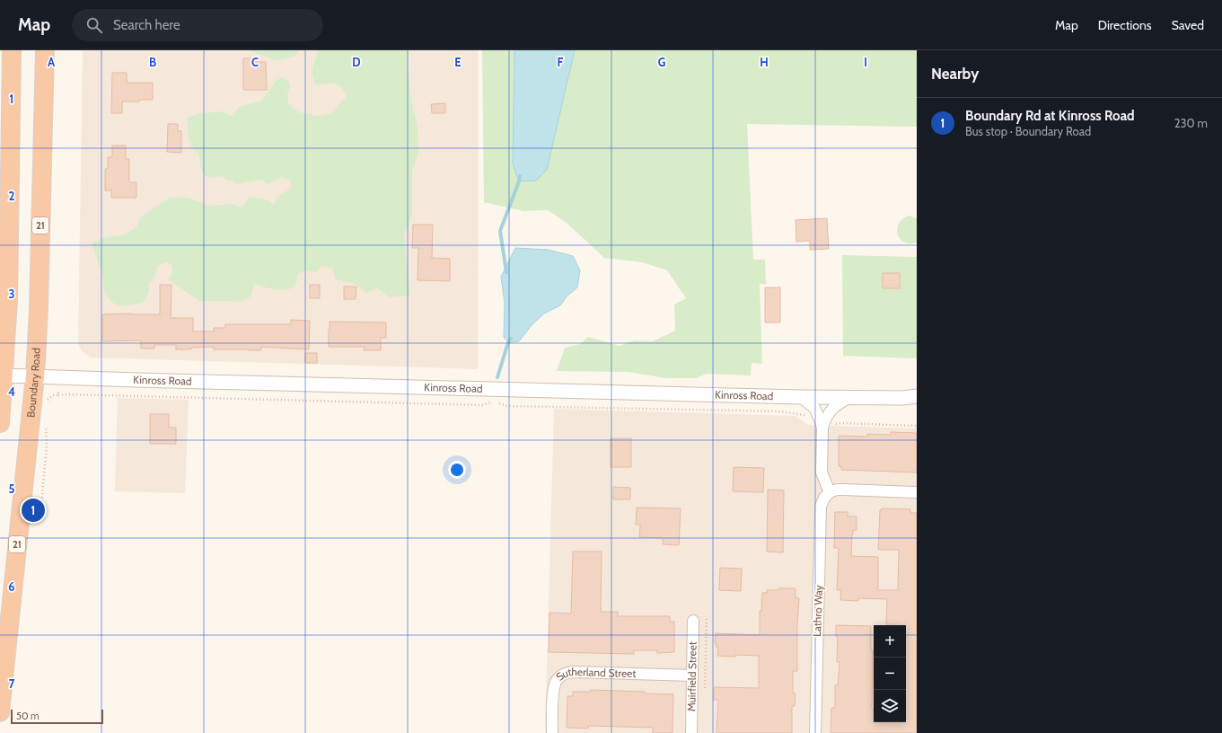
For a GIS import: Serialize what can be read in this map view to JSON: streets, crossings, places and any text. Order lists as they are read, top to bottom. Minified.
{"streets":{"highway":["21","Boundary Road"],"street":["Kinross Road","Lathro Way","Muirfield Street","Sutherland Street"]},"crossings":[["Kinross Road","Boundary Road"],["Muirfield Street","Sutherland Street"]],"scale_bar":"50 m","page":{"header":"Map","search":"Search here","nav":["Map","Directions","Saved"],"heading":"Nearby","list":[{"mark":"1","name":"Boundary Rd at Kinross Road","note":"Bus stop · Boundary Road","value":"230 m"}],"pins":"1","map_buttons":["+","−"],"scale":"50 m"},"grid":{"columns":["A","B","C","D","E","F","G","H","I"],"rows":["1","2","3","4","5","6","7"]}}
